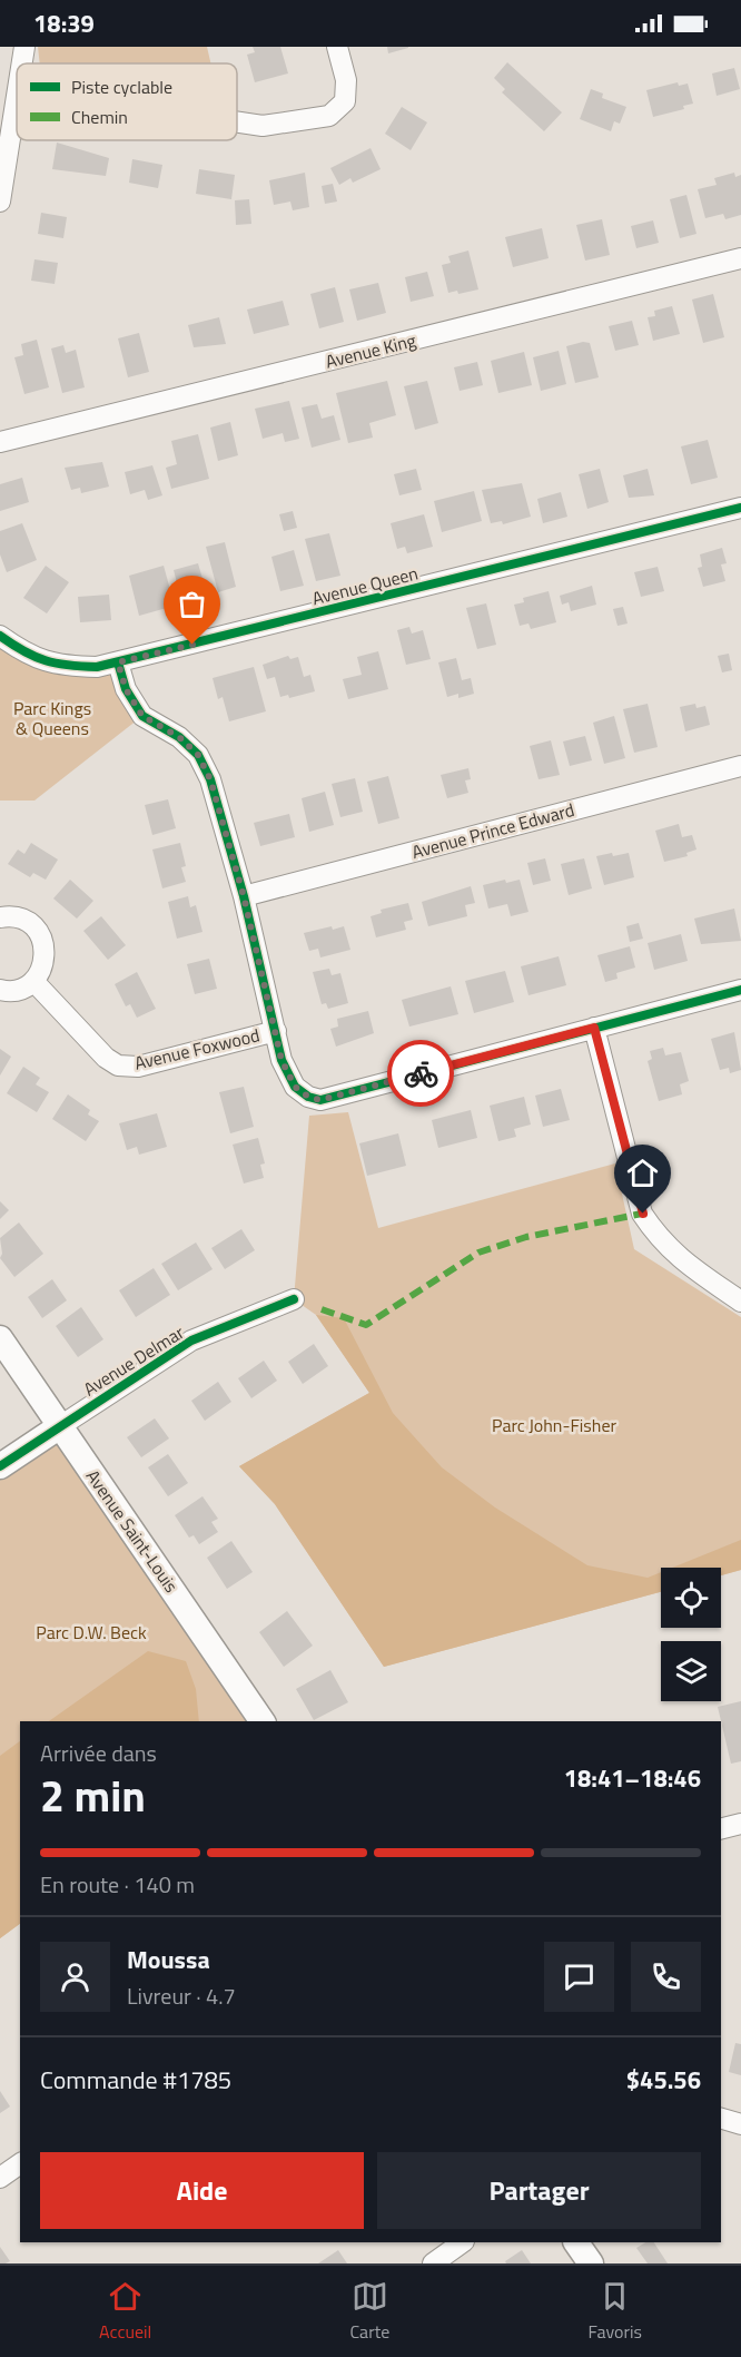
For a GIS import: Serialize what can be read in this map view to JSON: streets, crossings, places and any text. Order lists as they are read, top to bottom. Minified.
{"streets":{"street":["Avenue King","Avenue Queen","Avenue Prince Edward","Avenue Foxwood","Avenue Delmar","Avenue Saint-Louis"]},"crossings":[["Avenue Delmar","Avenue Saint-Louis"]],"parks":["Parc Kings & Queens","Parc John-Fisher","Parc D.W. Beck"],"legend":["Piste cyclable","Chemin"],"page":{"status":"18:39","heading":["2 min","Arrivée dans","18:41–18:46"],"panel":["Moussa","Livreur · 4.7","Commande #1785","$45.56"],"bar":"En route · 140 m","buttons":["Aide","Partager"],"tabs":["Accueil","Carte","Favoris"]}}
